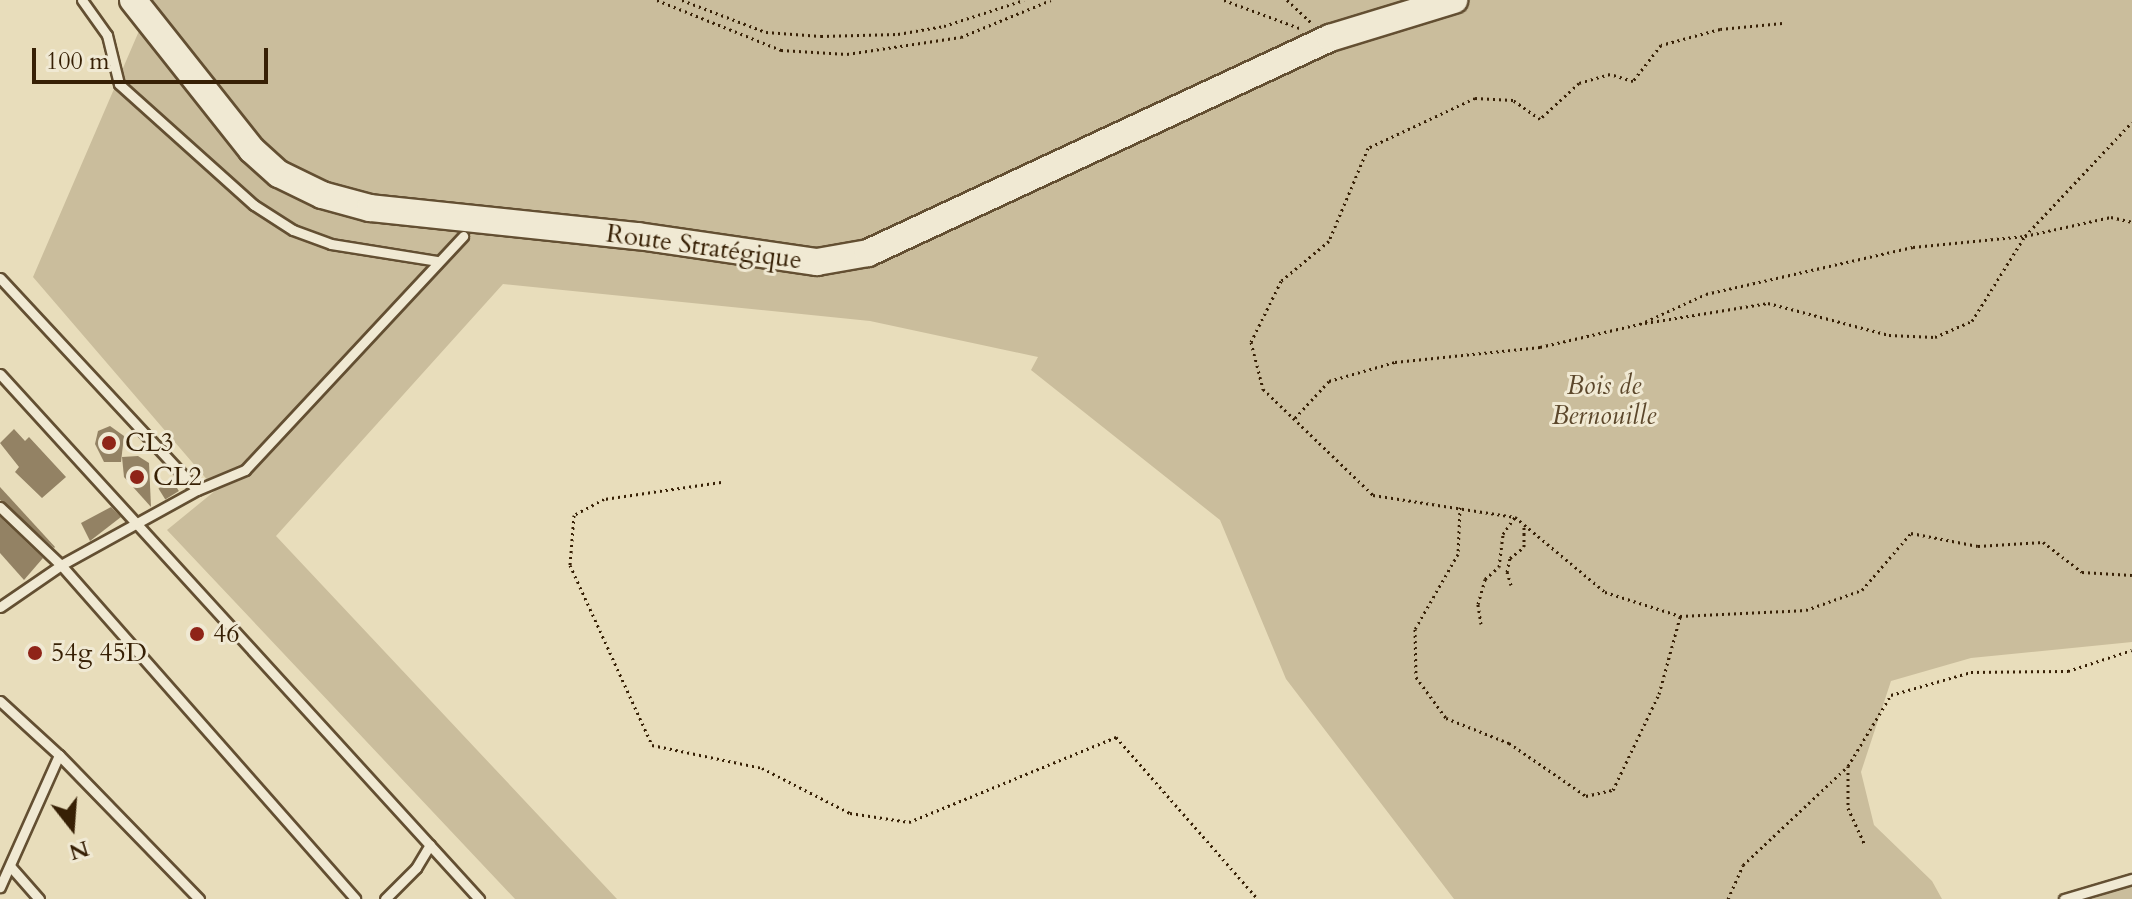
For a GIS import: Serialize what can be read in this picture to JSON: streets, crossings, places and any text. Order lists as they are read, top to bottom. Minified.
{"streets":{"street":["Route Stratégique"]},"parks":["Bois de Bernouille"],"places":["CL3","CL2","46","54g 45D"],"scale_bar":"100 m","north":"bottom"}
